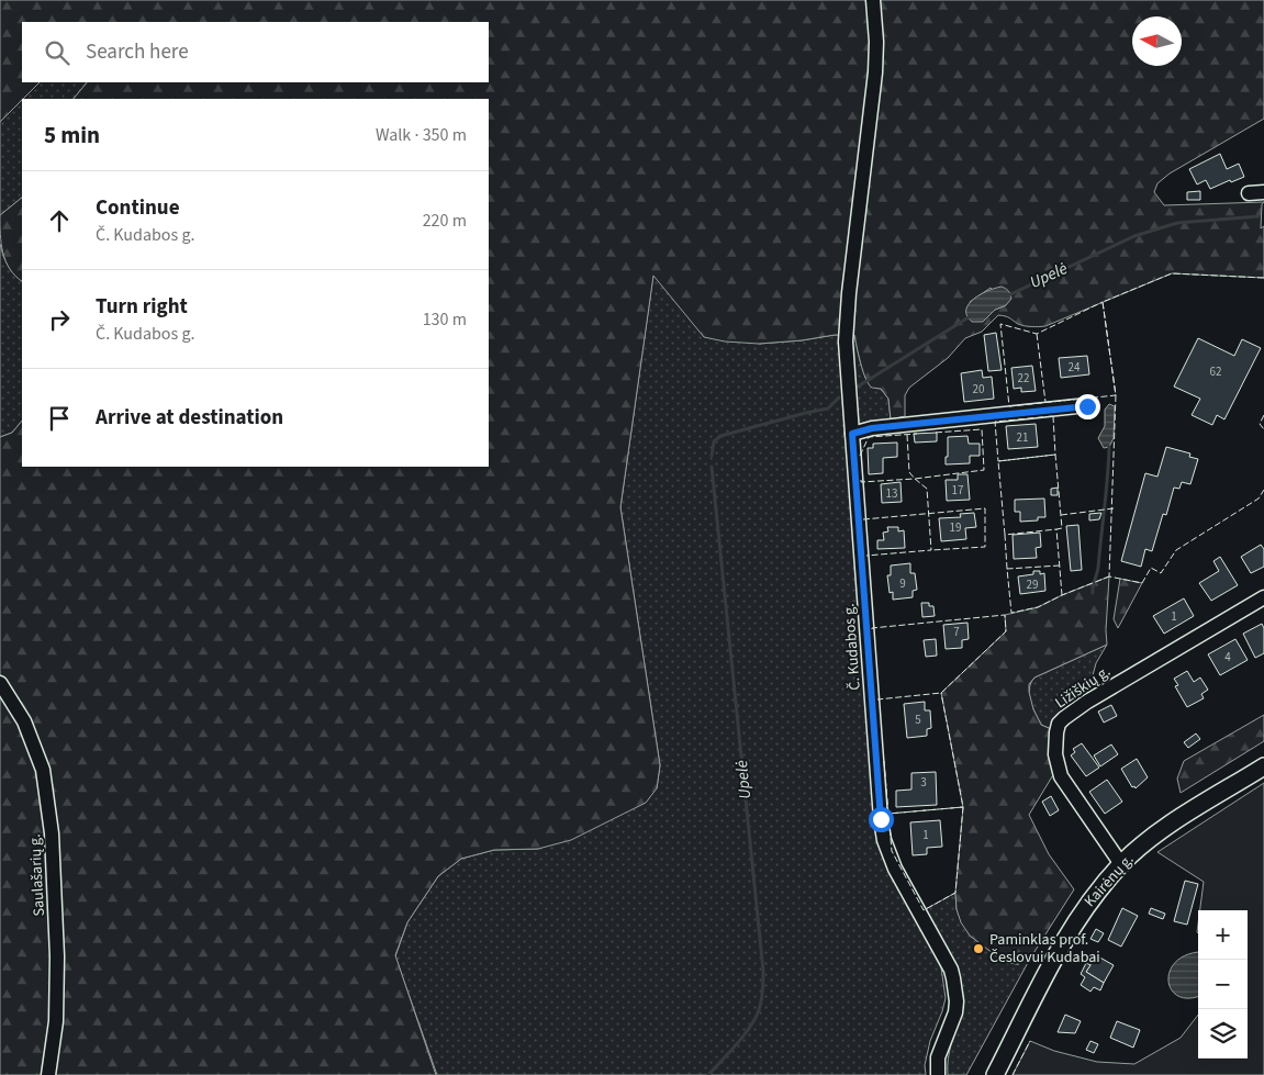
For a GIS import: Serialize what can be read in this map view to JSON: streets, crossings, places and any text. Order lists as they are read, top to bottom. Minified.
{"streets":{"main road":["Kairėnų g."],"street":["Č. Kudabos g.","Ližiškių g.","Saulašarių g."]},"crossings":[["Ližiškių g.","Kairėnų g."]],"water":["Upelė"],"places":["Paminklas prof. Česlovui Kudabai"],"house_numbers":["24","62","22","20","21","17","13","19","9","29","1","7","4","5","3","1"],"north":"left","page":{"search":"Search here","heading":["5 min","Walk · 350 m"],"list":[["Continue","Č. Kudabos g.","220 m"],["Turn right","Č. Kudabos g.","130 m"],"Arrive at destination"],"map_buttons":["+","−"]}}
